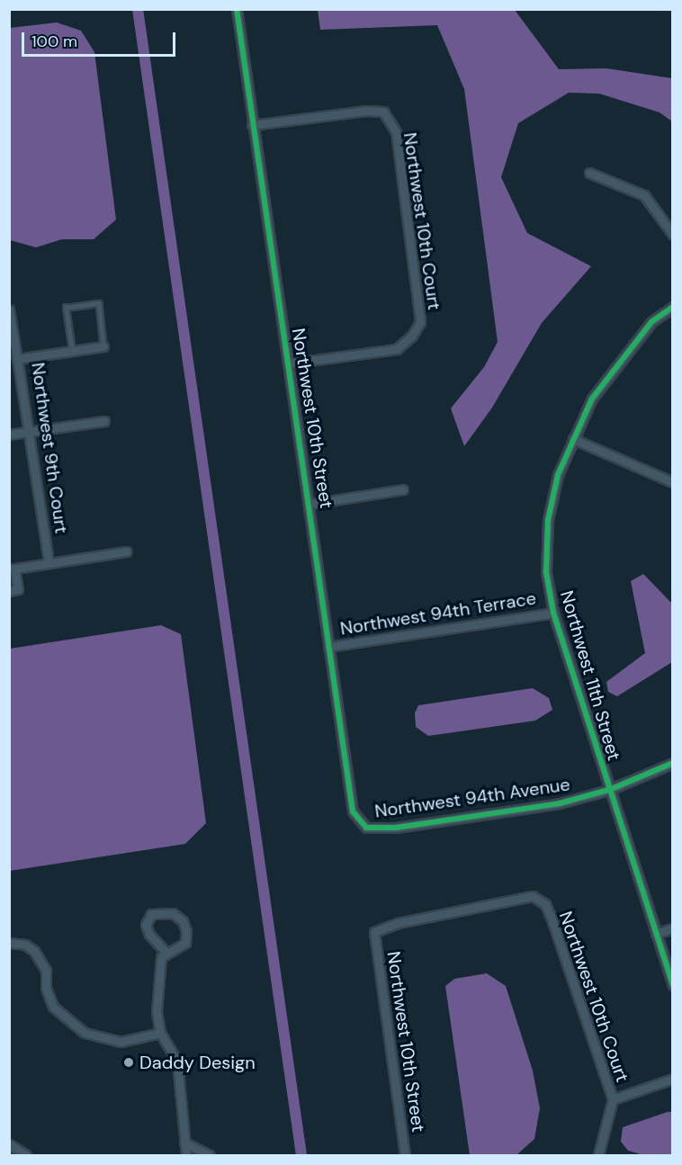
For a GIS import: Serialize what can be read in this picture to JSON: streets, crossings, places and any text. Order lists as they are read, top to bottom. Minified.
{"streets":{"street":["Northwest 10th Court","Northwest 10th Street","Northwest 9th Court","Northwest 94th Terrace","Northwest 11th Street","Northwest 94th Avenue"]},"crossings":[["Northwest 10th Court","Northwest 10th Street"],["Northwest 10th Street","Northwest 94th Terrace"],["Northwest 10th Street","Northwest 94th Avenue"],["Northwest 94th Terrace","Northwest 11th Street"],["Northwest 11th Street","Northwest 94th Avenue"]],"places":["Daddy Design"],"scale_bar":"100 m"}
